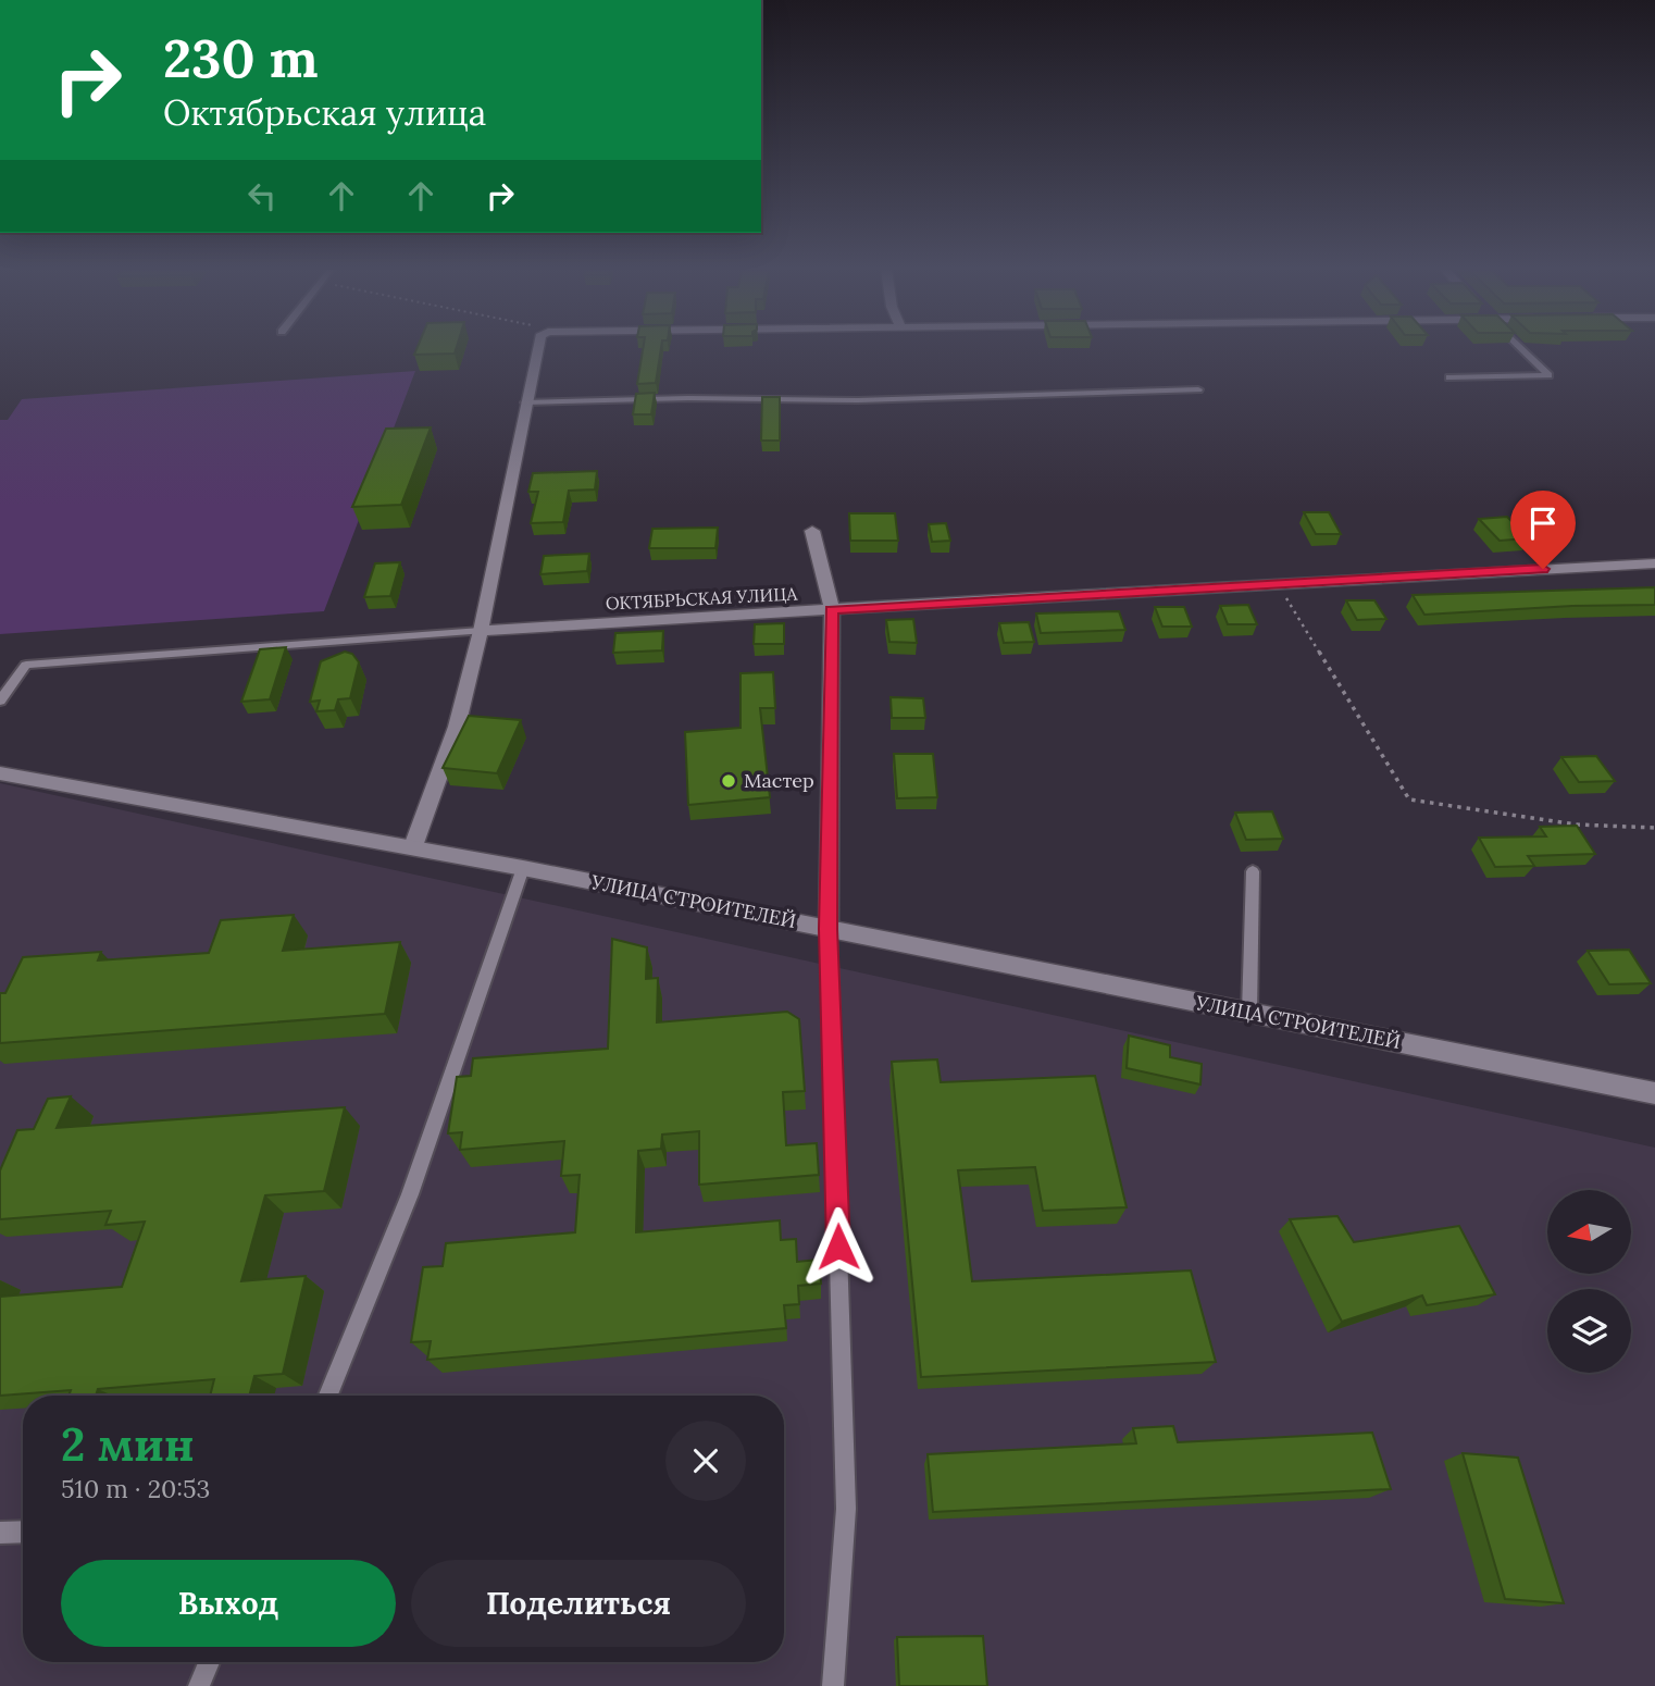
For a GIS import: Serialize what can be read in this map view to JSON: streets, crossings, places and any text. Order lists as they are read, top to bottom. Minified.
{"streets":{"street":["ОКТЯБРЬСКАЯ УЛИЦА","УЛИЦА СТРОИТЕЛЕЙ"]},"places":["Мастер"],"north":"left","page":{"turn":["230 m","Октябрьская улица"],"heading":["2 мин","510 m · 20:53"],"buttons":["Выход","Поделиться"]}}
